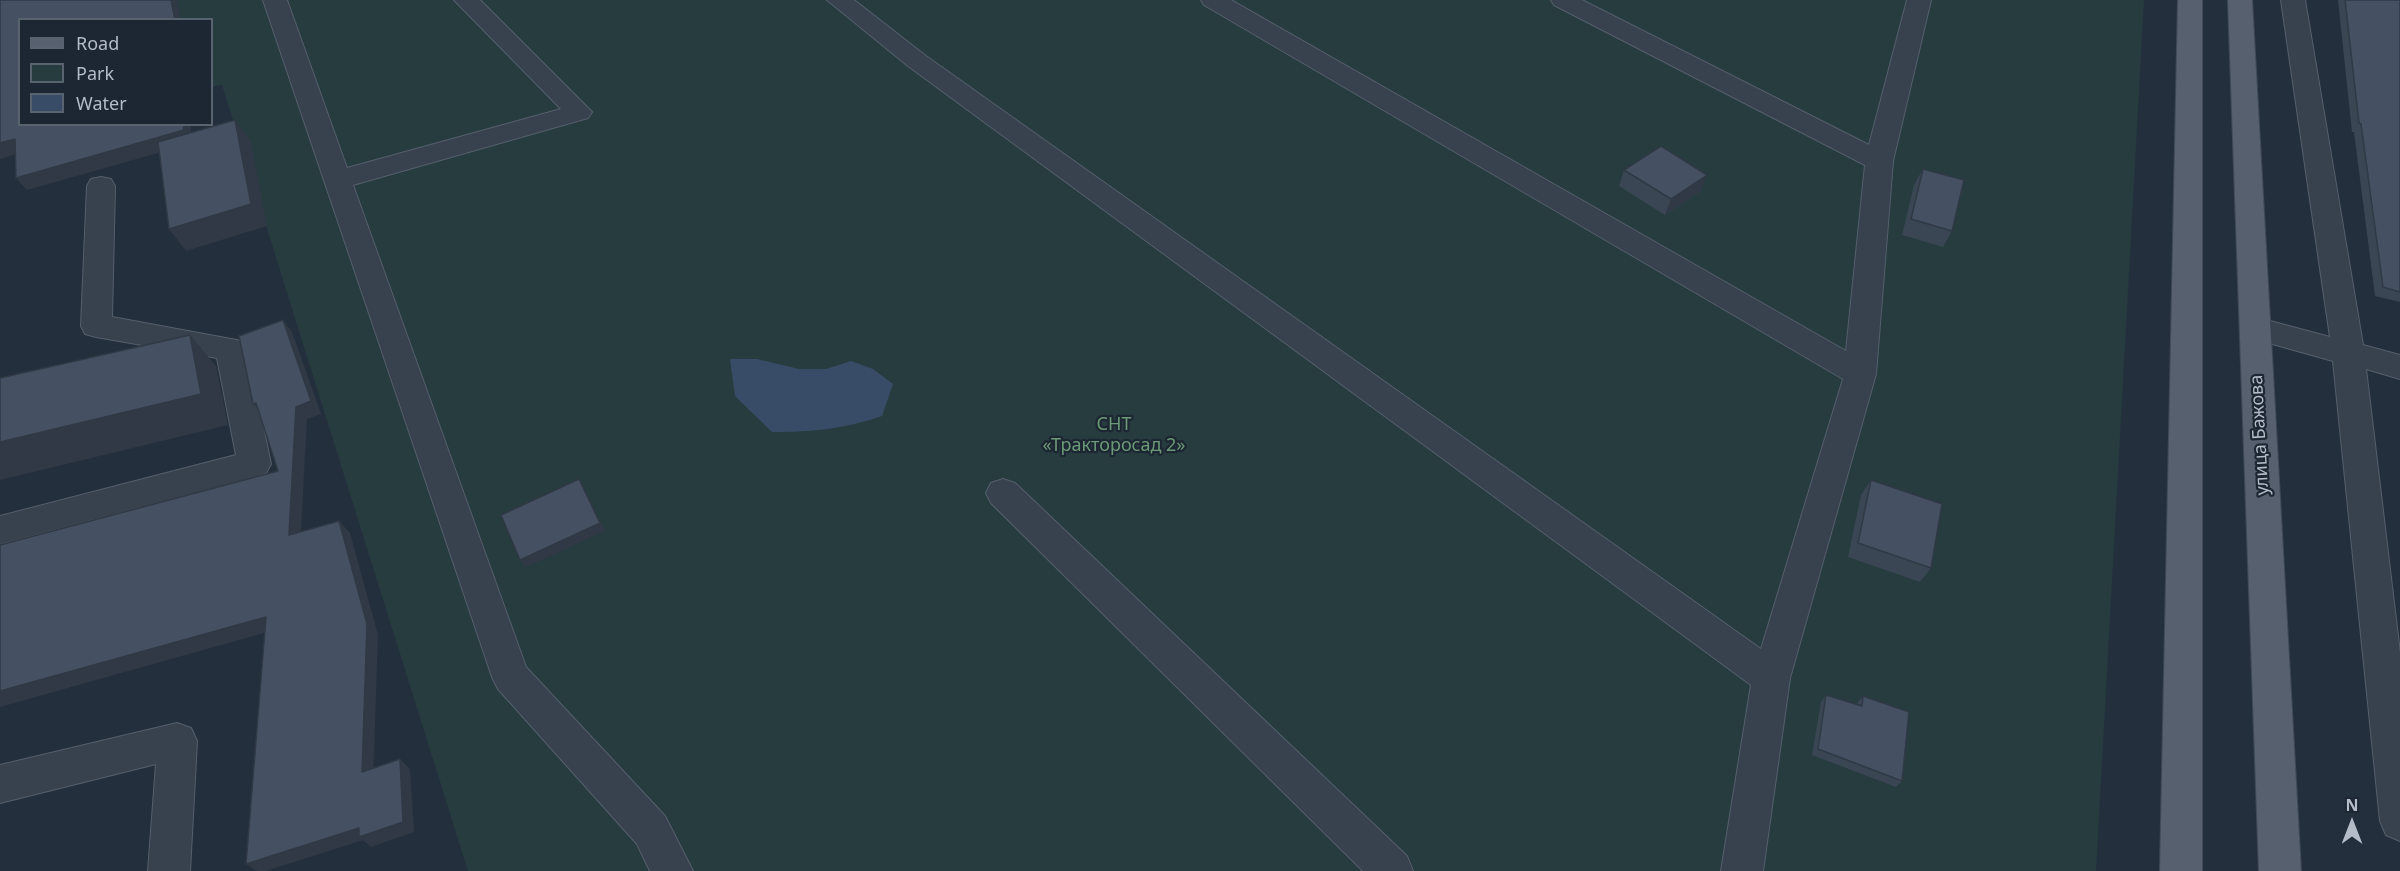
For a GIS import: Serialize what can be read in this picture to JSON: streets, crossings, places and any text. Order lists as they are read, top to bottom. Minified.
{"streets":{"main road":["улица Бажова"]},"parks":["СНТ «Тракторосад 2»"],"legend":["Road","Park","Water"],"north":"top"}
